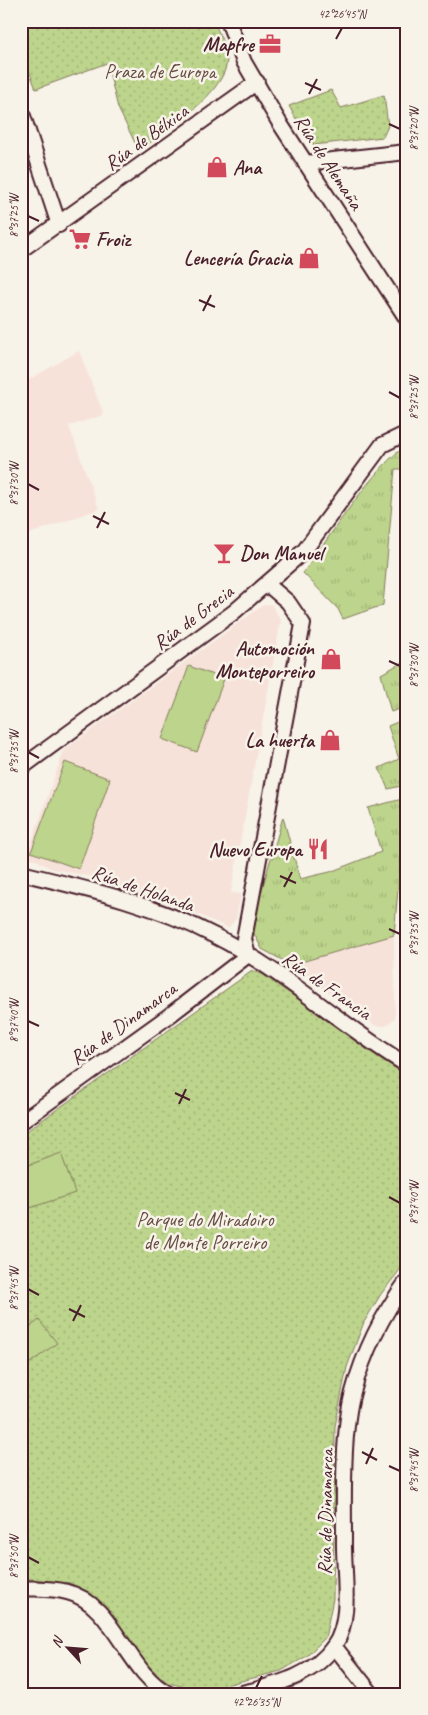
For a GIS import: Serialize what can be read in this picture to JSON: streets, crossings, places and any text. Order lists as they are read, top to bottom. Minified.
{"streets":{"street":["Rúa de Bélxica","Rúa de Alemaña","Rúa de Grecia","Rúa de Holanda","Rúa de Francia","Rúa de Dinamarca"]},"crossings":[["Rúa de Bélxica","Rúa de Alemaña"],["Rúa de Holanda","Rúa de Francia"],["Rúa de Holanda","Rúa de Dinamarca"],["Rúa de Francia","Rúa de Dinamarca"]],"parks":["Praza de Europa","Parque do Miradoiro de Monte Porreiro"],"places":{"office":["Mapfre"],"shop":["Ana","Lencería Gracia","Automoción Monteporreiro","La huerta"],"supermarket":["Froiz"],"bar":["Don Manuel"],"restaurant":["Nuevo Europa"]},"north":"top left","coordinates":["42°26'45\"N","8°37'20\"W","8°37'25\"W","8°37'30\"W","8°37'35\"W","8°37'40\"W","8°37'45\"W","8°37'50\"W","42°26'35\"N"]}
